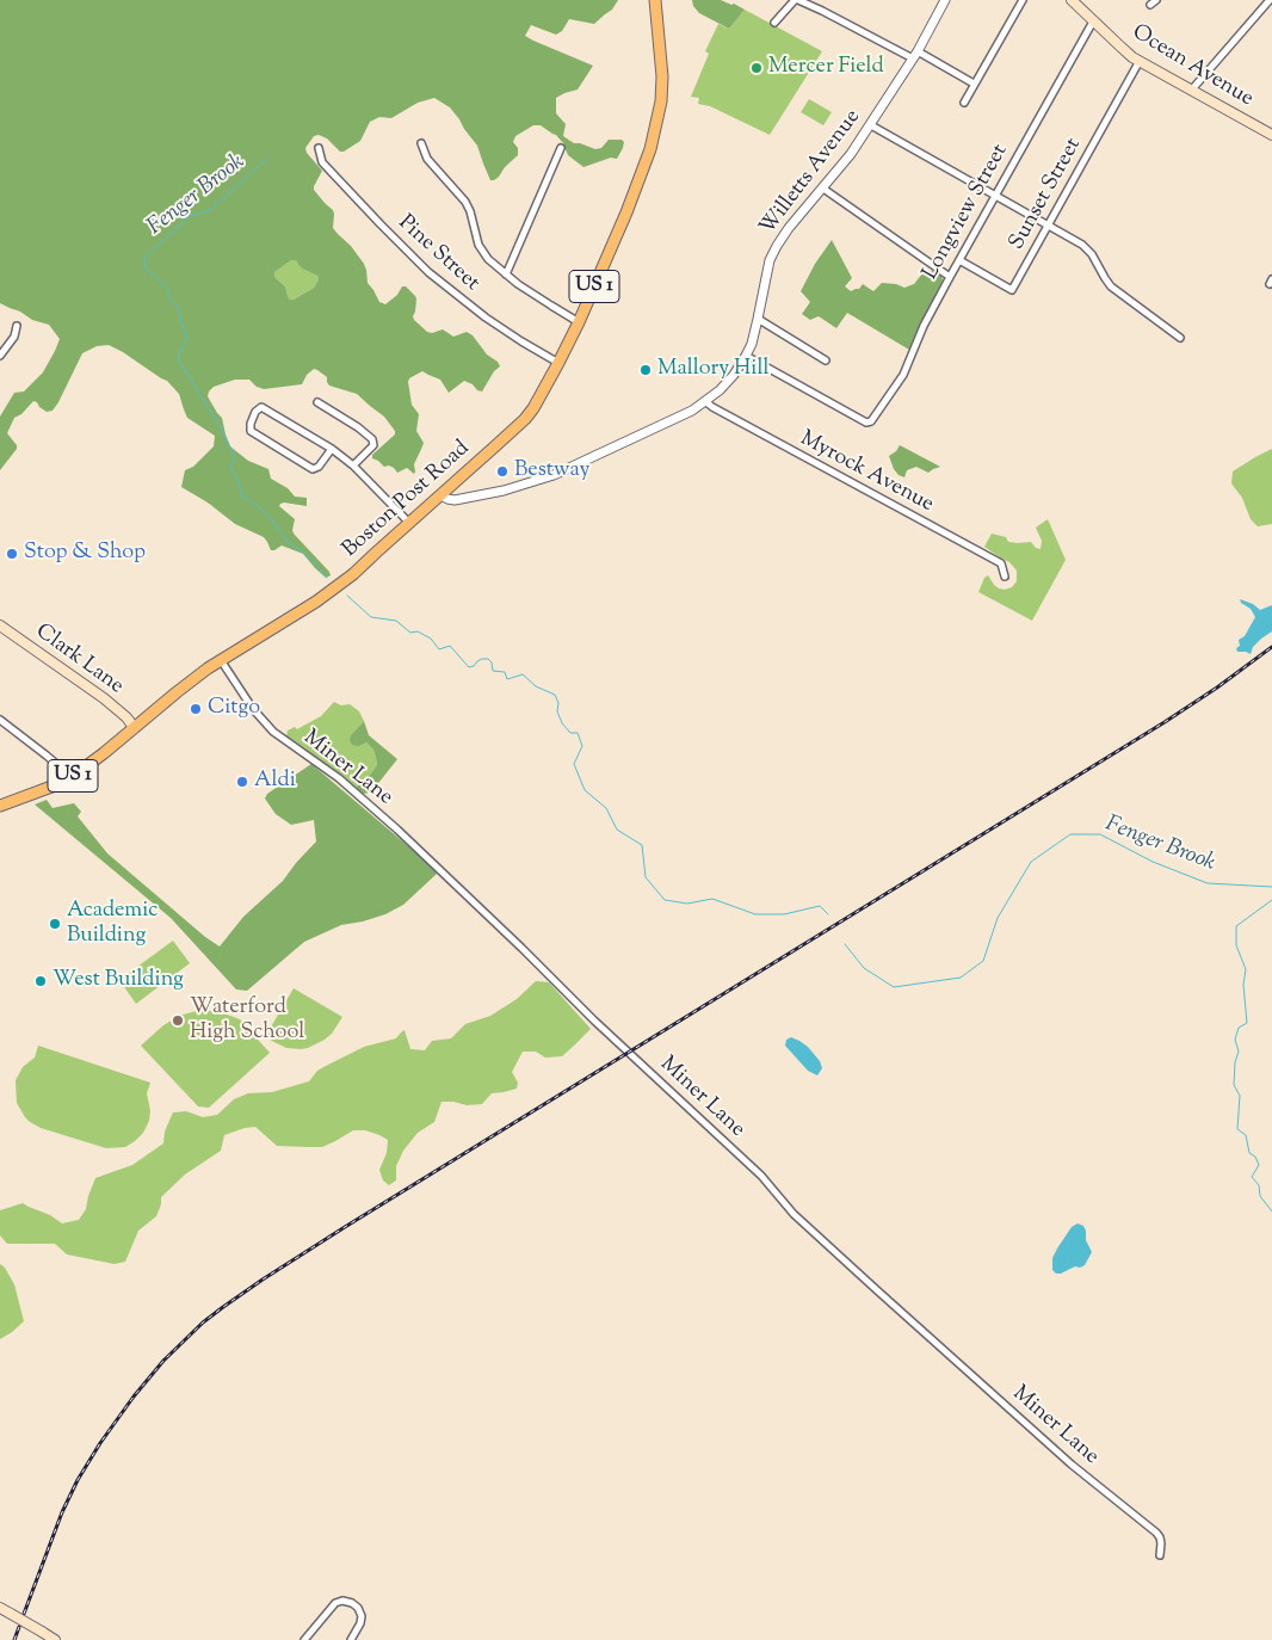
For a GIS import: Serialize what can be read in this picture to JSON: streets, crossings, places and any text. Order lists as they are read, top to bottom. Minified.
{"streets":{"main road":["Ocean Avenue","US 1","Boston Post Road","Clark Lane"],"street":["Willetts Avenue","Sunset Street","Longview Street","Pine Street","Myrock Avenue","Miner Lane"]},"crossings":[["Ocean Avenue","Sunset Street"],["Ocean Avenue","Longview Street"],["Willetts Avenue","Longview Street"],["Willetts Avenue","Myrock Avenue"],["Willetts Avenue","Boston Post Road"],["Sunset Street","Longview Street"],["Pine Street","Boston Post Road"],["Boston Post Road","Clark Lane"],["Boston Post Road","Miner Lane"]],"water":["Fenger Brook"],"places":["Mercer Field","Mallory Hill","Bestway","Stop & Shop","Citgo","Aldi","Academic Building","West Building","Waterford High School"]}
